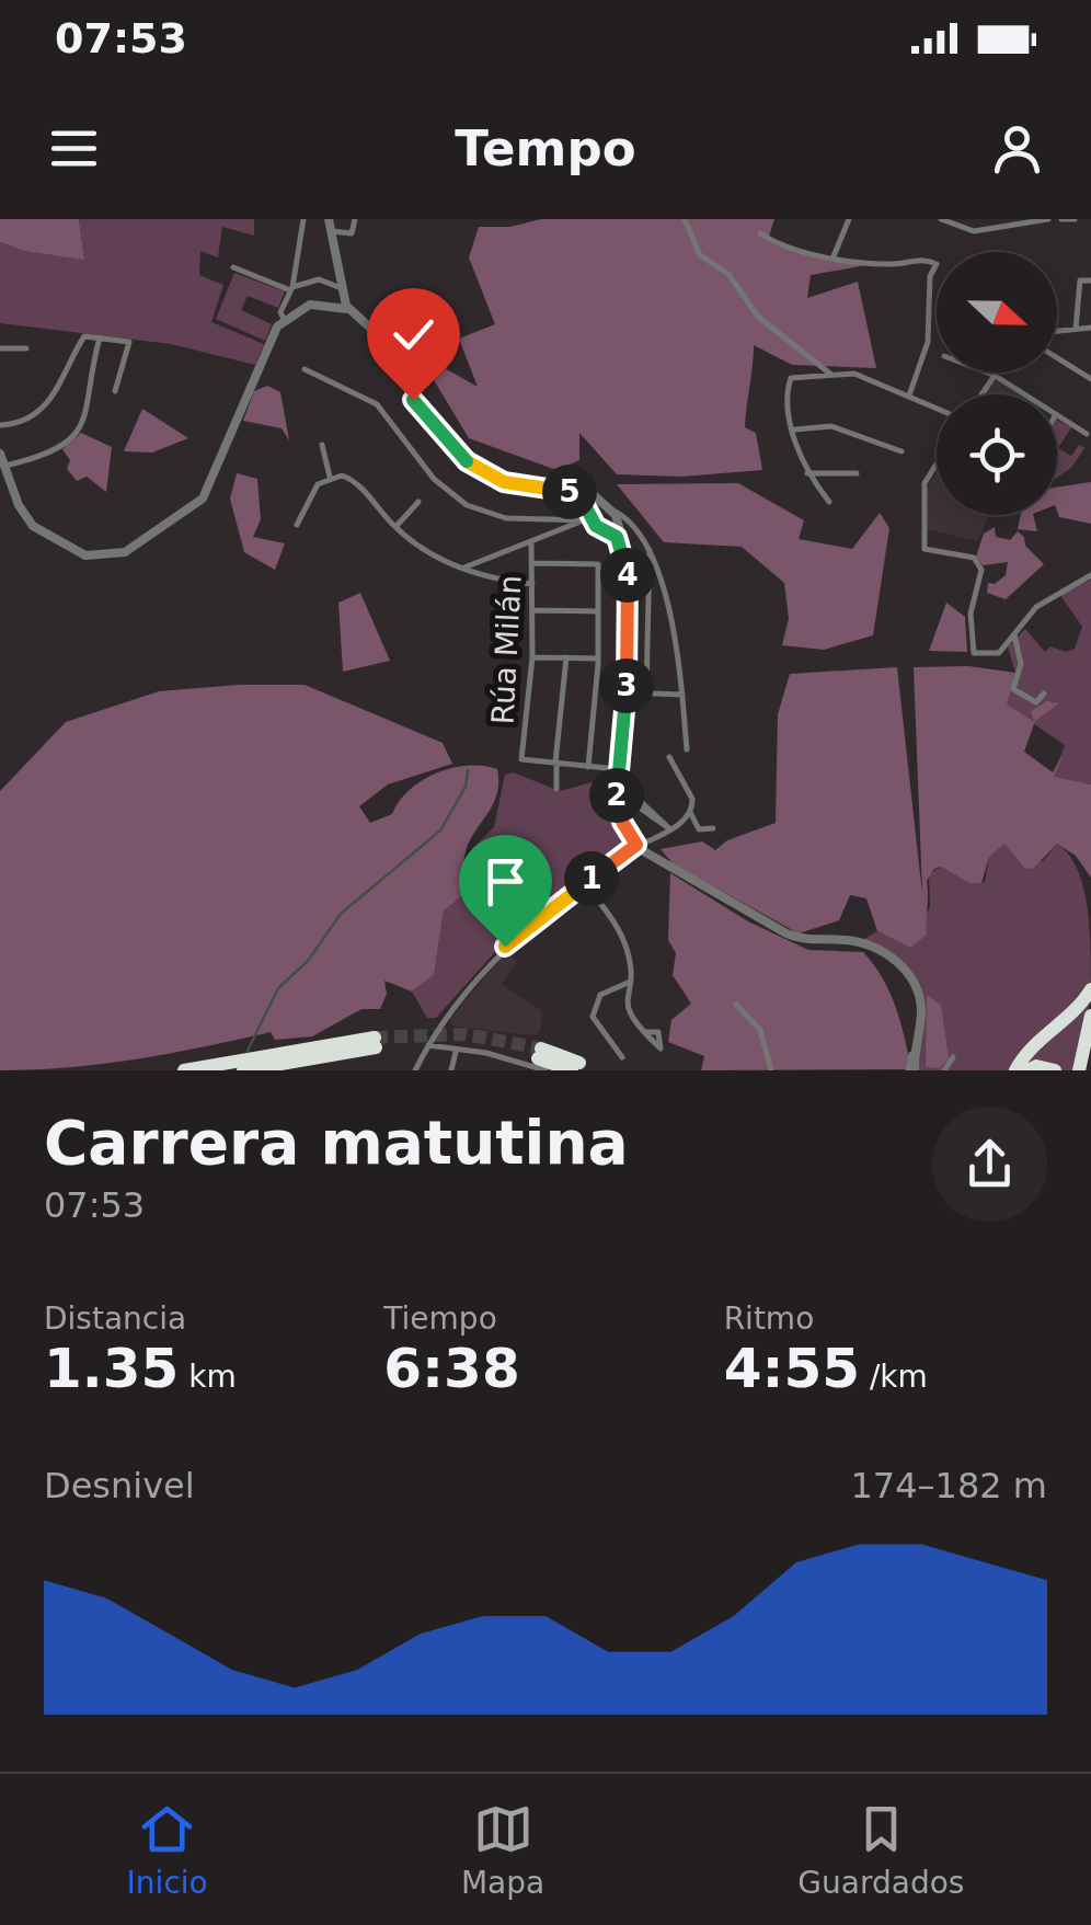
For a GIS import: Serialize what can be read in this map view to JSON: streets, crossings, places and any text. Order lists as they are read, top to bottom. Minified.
{"streets":{"street":["Rúa Milán"]},"north":"right","page":{"status":"07:53","header":"Tempo","pins":["5","4","3","2","1"],"heading":["Carrera matutina","07:53"],"stats":[["Distancia","1.35 km"],["Tiempo","6:38"],["Ritmo","4:55 /km"]],"chart":["Desnivel","174–182 m"],"tabs":["Inicio","Mapa","Guardados"]}}
